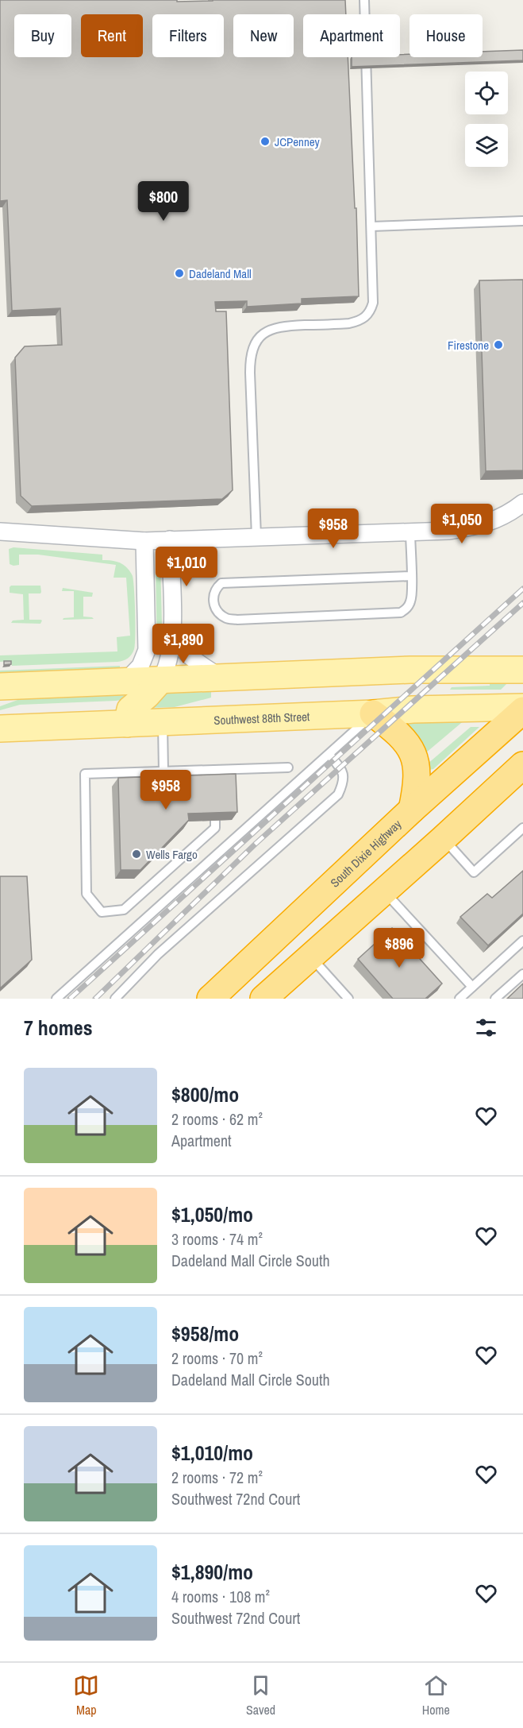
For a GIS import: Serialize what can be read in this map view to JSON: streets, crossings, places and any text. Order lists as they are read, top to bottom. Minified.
{"streets":{"highway":["South Dixie Highway"],"main road":["Southwest 88th Street"]},"crossings":[["Southwest 88th Street","South Dixie Highway"]],"places":["JCPenney","Dadeland Mall","Firestone","Wells Fargo"],"page":{"chip":["Buy","Rent","Filters","New","Apartment","House"],"price":["$800","$1,050","$958","$1,010","$1,890","$958","$896"],"heading":"7 homes","list":[{"name":"$800/mo","note":"2 rooms · 62 m² · Apartment"},{"name":"$1,050/mo","note":"3 rooms · 74 m² · Dadeland Mall Circle South"},{"name":"$958/mo","note":"2 rooms · 70 m² · Dadeland Mall Circle South"},{"name":"$1,010/mo","note":"2 rooms · 72 m² · Southwest 72nd Court"},{"name":"$1,890/mo","note":"4 rooms · 108 m² · Southwest 72nd Court"}],"tabs":["Map","Saved","Home"]}}
